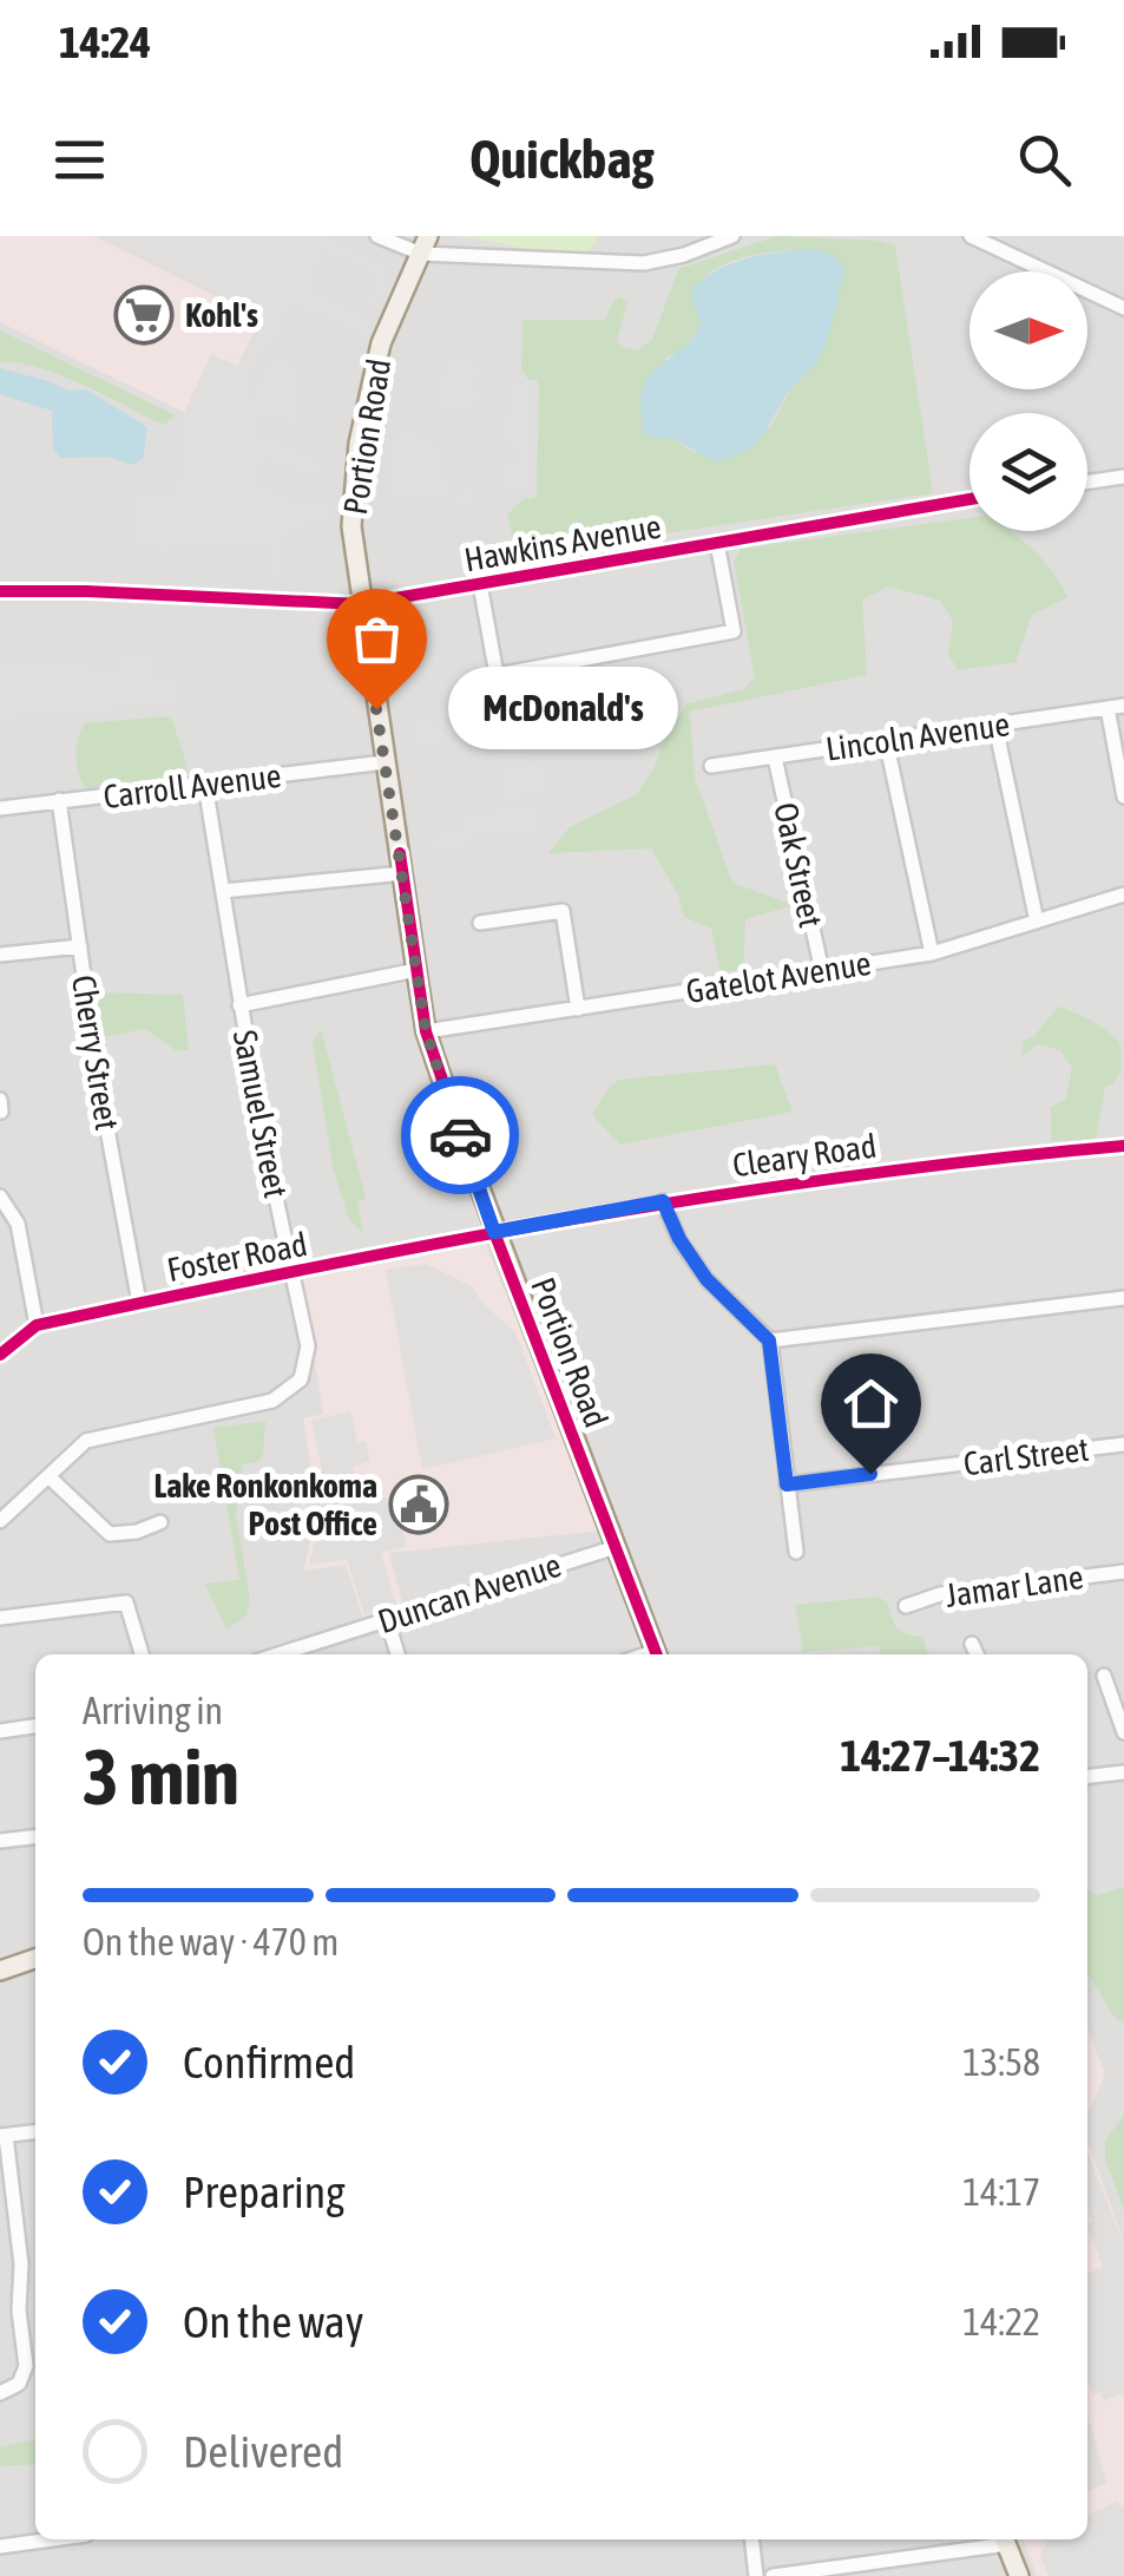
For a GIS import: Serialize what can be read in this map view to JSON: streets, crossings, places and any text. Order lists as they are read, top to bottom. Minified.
{"streets":{"main road":["Portion Road"],"street":["Hawkins Avenue","Lincoln Avenue","Carroll Avenue","Oak Street","Gatelot Avenue","Cherry Street","Samuel Street","Cleary Road","Foster Road","Carl Street","Jamar Lane","Duncan Avenue"]},"crossings":[["Portion Road","Hawkins Avenue"],["Portion Road","Carroll Avenue"],["Portion Road","Gatelot Avenue"],["Portion Road","Cleary Road"],["Portion Road","Foster Road"],["Portion Road","Duncan Avenue"],["Lincoln Avenue","Oak Street"],["Carroll Avenue","Cherry Street"],["Carroll Avenue","Samuel Street"],["Oak Street","Gatelot Avenue"],["Cherry Street","Foster Road"],["Samuel Street","Foster Road"],["Cleary Road","Foster Road"]],"places":{"supermarket":["Kohl's"],"other":["McDonald's"],"public building":["Lake Ronkonkoma Post Office"]},"north":"right","page":{"status":"14:24","header":"Quickbag","bubble":"McDonald's","heading":["3 min","Arriving in","14:27–14:32"],"bar":"On the way · 470 m","list":[["Confirmed","13:58"],["Preparing","14:17"],["On the way","14:22"],"Delivered"]}}
